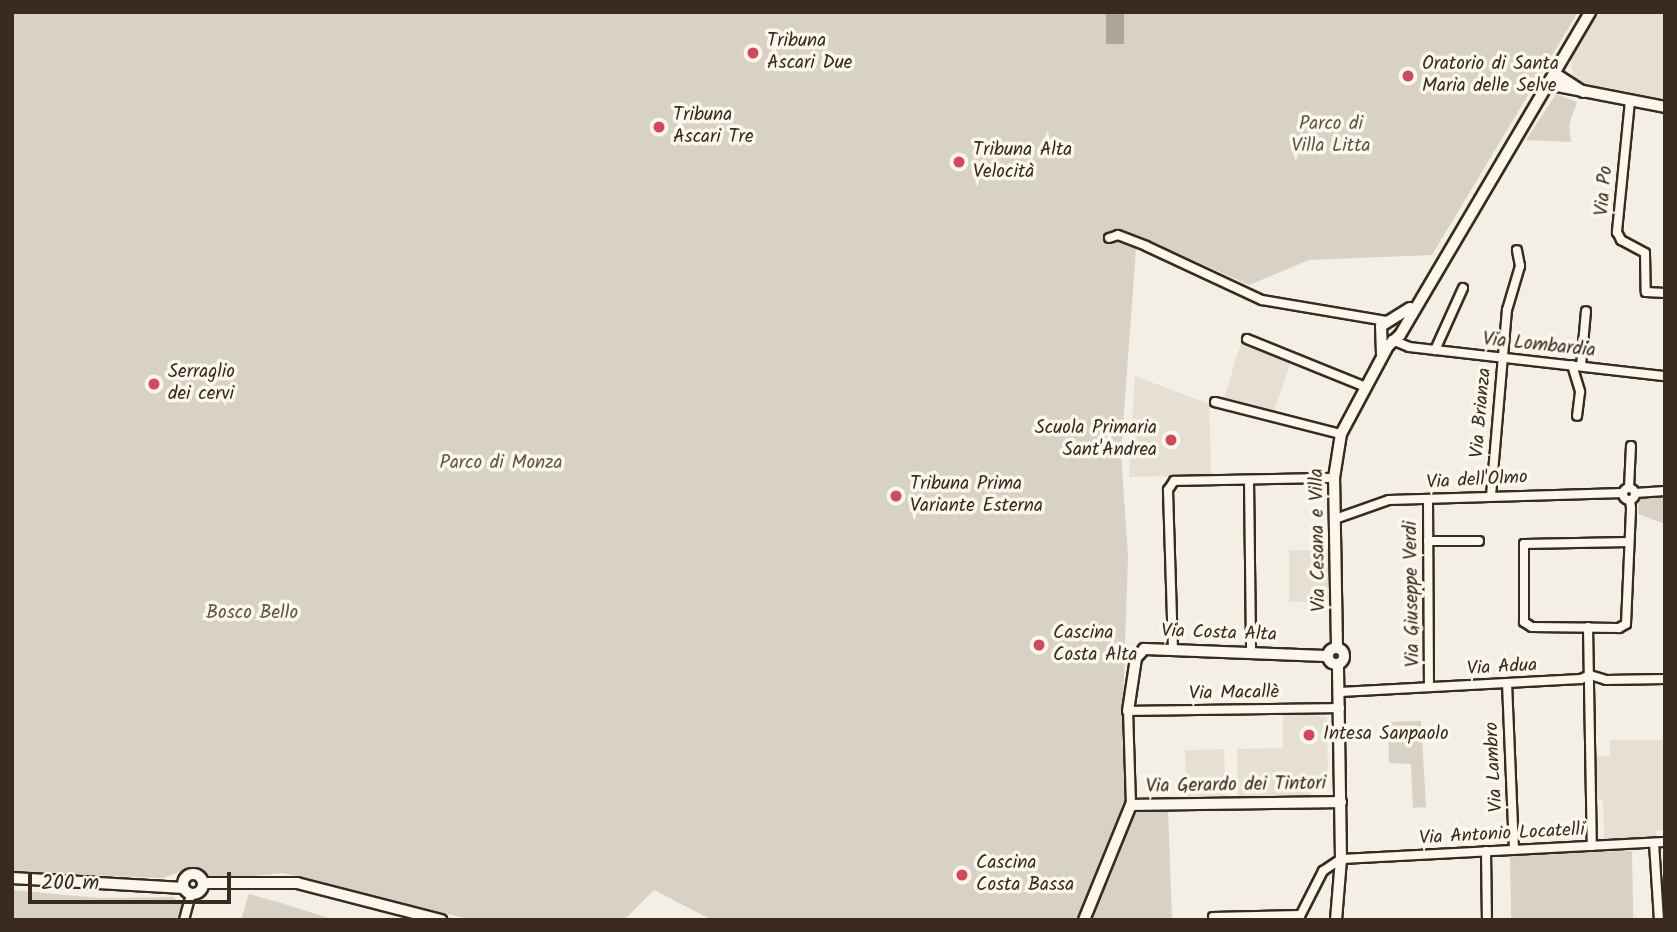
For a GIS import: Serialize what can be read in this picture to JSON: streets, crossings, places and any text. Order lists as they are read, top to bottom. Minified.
{"streets":{"street":["Via Po","Via Lombardia","Via Brianza","Via dell'Olmo","Via Cesana e Villa","Via Giuseppe Verdi","Via Costa Alta","Via Adua","Via Macallè","Via Lambro","Via Gerardo dei Tintori","Via Antonio Locatelli"]},"crossings":[["Via Lombardia","Via Brianza"],["Via Lombardia","Via Cesana e Villa"],["Via Brianza","Via dell'Olmo"],["Via dell'Olmo","Via Cesana e Villa"],["Via dell'Olmo","Via Giuseppe Verdi"],["Via Giuseppe Verdi","Via Adua"],["Via Costa Alta","Via Macallè"],["Via Costa Alta","Via Gerardo dei Tintori"],["Via Adua","Via Lambro"],["Via Lambro","Via Antonio Locatelli"]],"parks":["Parco di Villa Litta","Parco di Monza","Bosco Bello"],"places":["Tribuna Ascari Due","Oratorio di Santa Maria delle Selve","Tribuna Ascari Tre","Tribuna Alta Velocità","Serraglio dei cervi","Scuola Primaria Sant'Andrea","Tribuna Prima Variante Esterna","Cascina Costa Alta","Intesa Sanpaolo","Cascina Costa Bassa"],"scale_bar":"200 m"}
